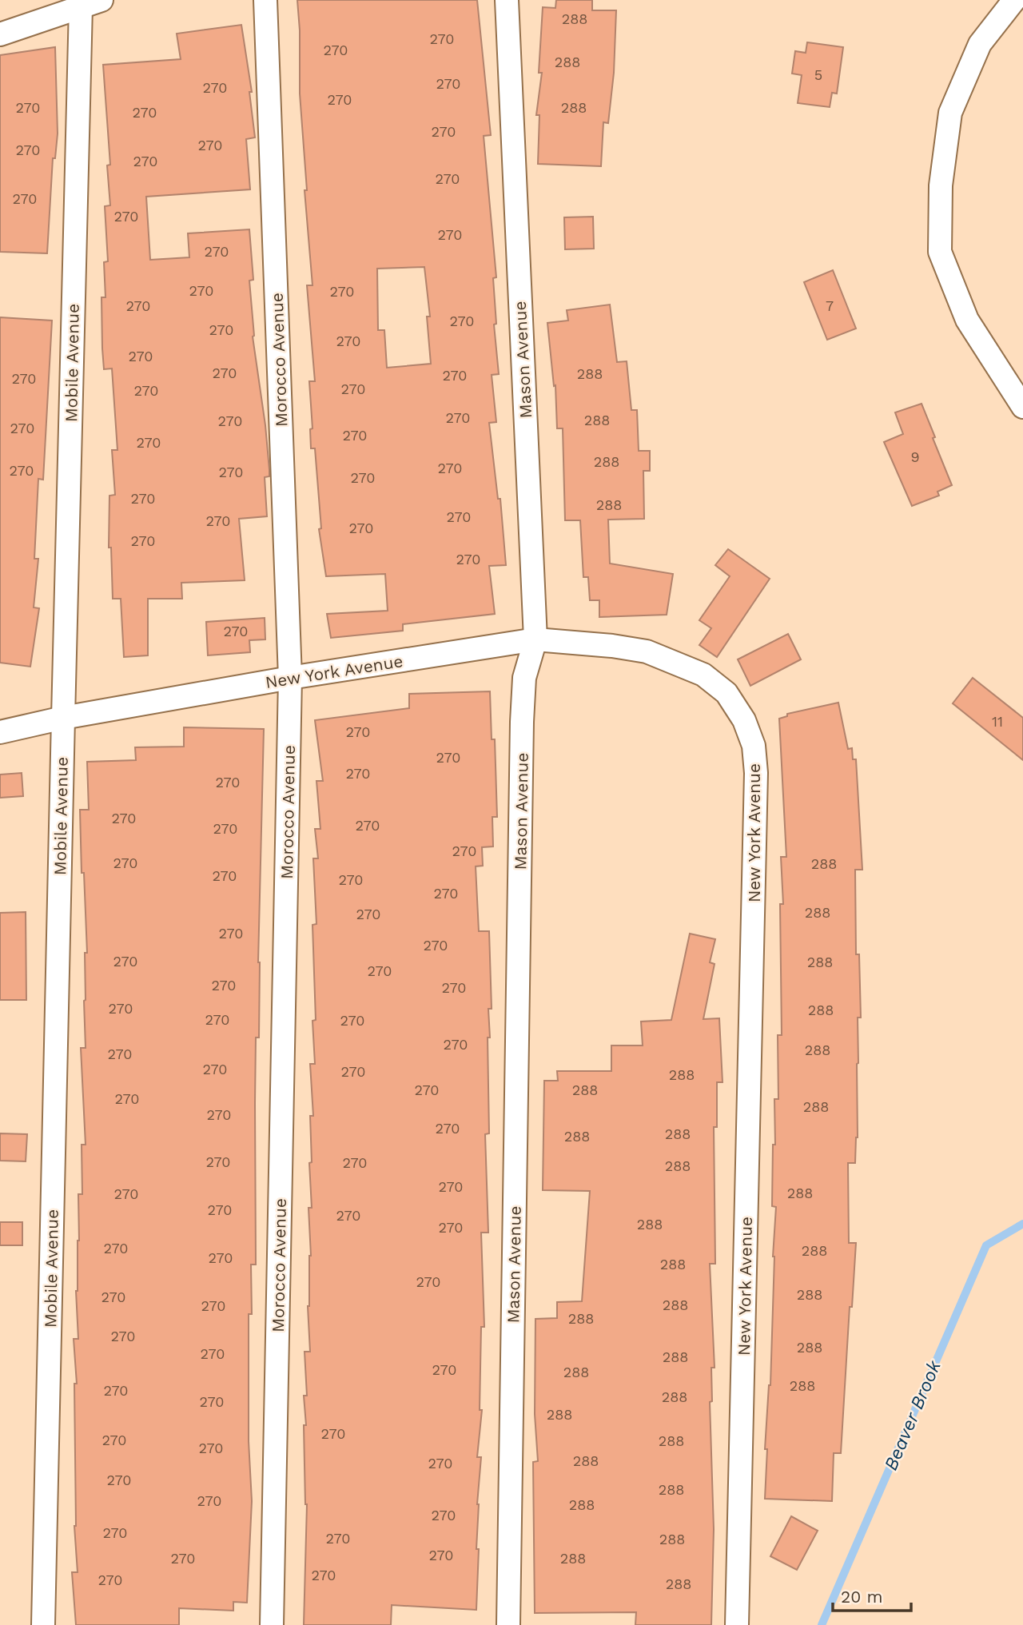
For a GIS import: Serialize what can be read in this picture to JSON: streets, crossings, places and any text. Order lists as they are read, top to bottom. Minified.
{"streets":{"street":["Morocco Avenue","Mason Avenue","Mobile Avenue","New York Avenue"]},"crossings":[["Morocco Avenue","New York Avenue"],["Mason Avenue","New York Avenue"],["Mobile Avenue","New York Avenue"]],"water":["Beaver Brook"],"house_numbers":["288","270","270","288","5","270","270","270","270","288","270","270","270","270","270","270","270","270","270","270","270","270","270","7","270","270","270","270","270","288","270","270","270","270","270","288","270","270","270","270","9","288","270","270","270","270","270","288","270","270","270","270","270","270","11","270","270","270","270","270","270","270","270","270","288","270","270","270","288","270","270","270","270","288","270","270","270","270","288","270","270","270","288","270","270","270","288","270","288","270","288","270","270","288","288","270","270","288","270","288","270","270","270","288","270","270","288","270","288","270","288","270","288","270","288","270","288","270","288","270","288","288","270","288","270","288","270","270","288","270","288","270","270","288","270","288","270","270","270","288","270","270","288","270","270","288"],"scale_bar":"20 m"}
